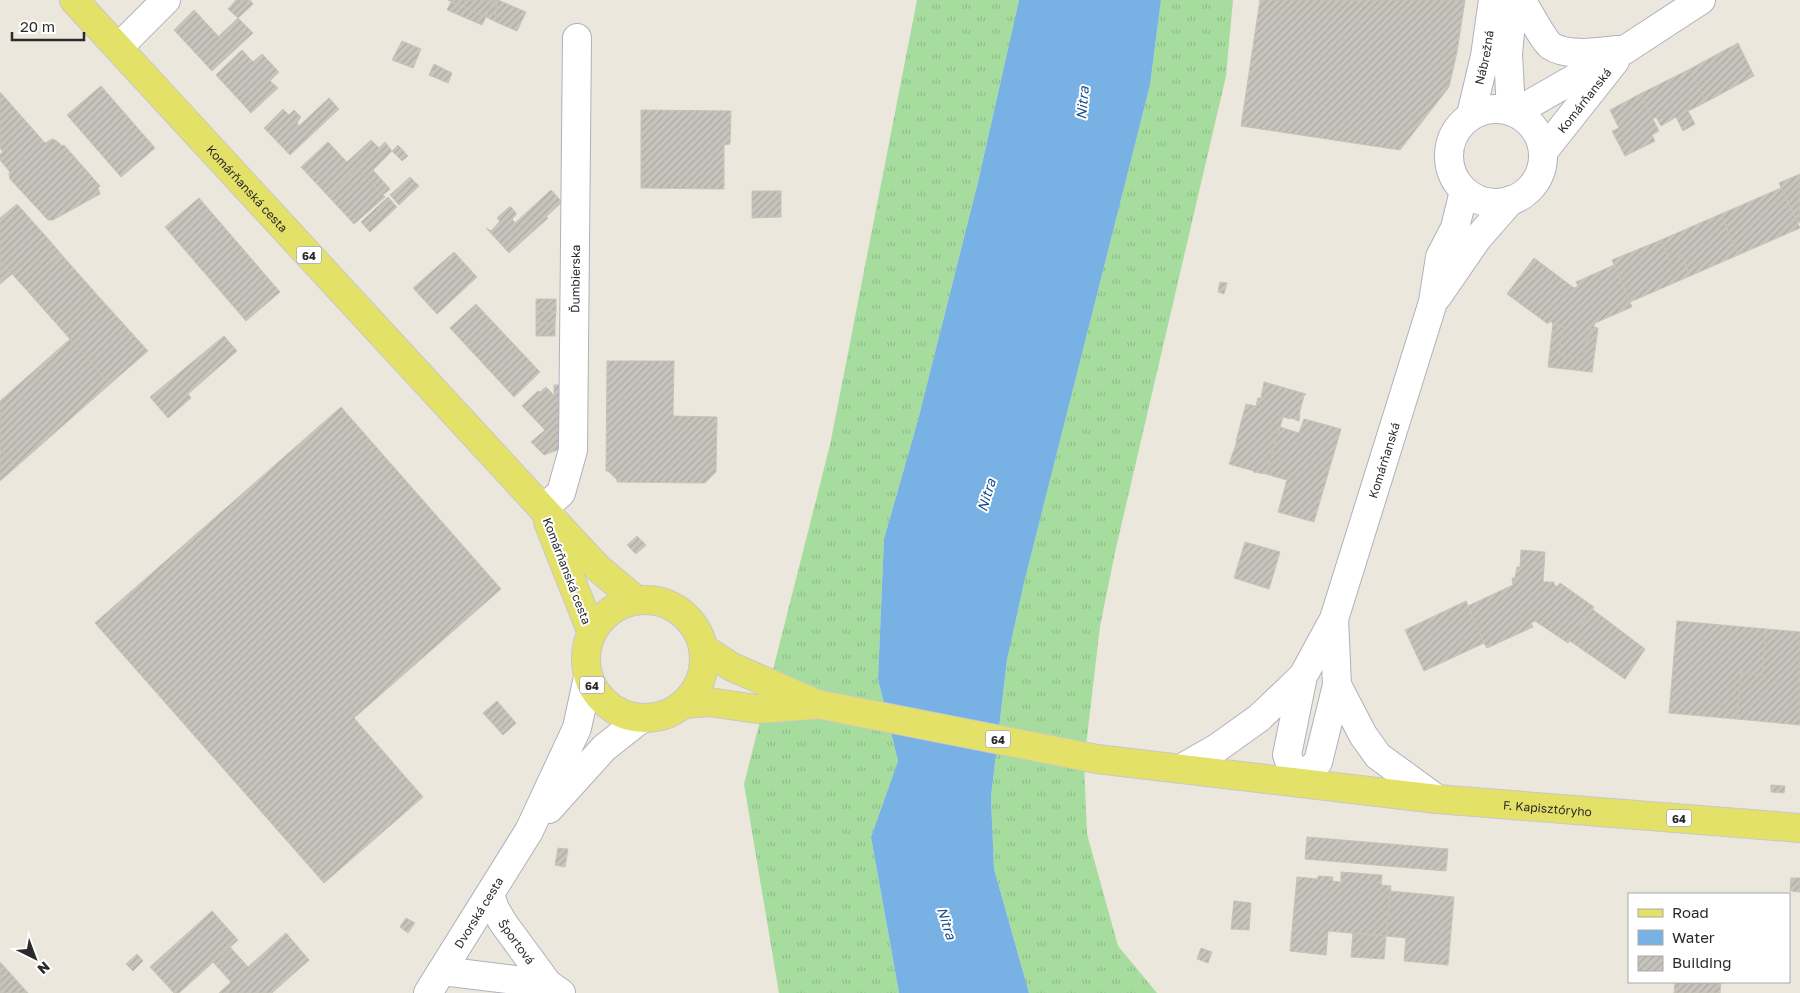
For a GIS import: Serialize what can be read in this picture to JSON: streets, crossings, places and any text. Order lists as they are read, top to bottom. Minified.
{"streets":{"main road":["Komárňanská cesta","64","F. Kapisztóryho"],"street":["Nábrežná","Komárňanská","Ďumbierska","Dvorská cesta","Športová"]},"crossings":[["Nábrežná","Komárňanská"],["Komárňanská cesta","64"],["Komárňanská cesta","Ďumbierska"],["Komárňanská cesta","Dvorská cesta"],["64","F. Kapisztóryho"],["64","Dvorská cesta"],["Dvorská cesta","Športová"]],"water":["Nitra"],"legend":["Road","Water","Building"],"scale_bar":"20 m","north":"bottom right"}
